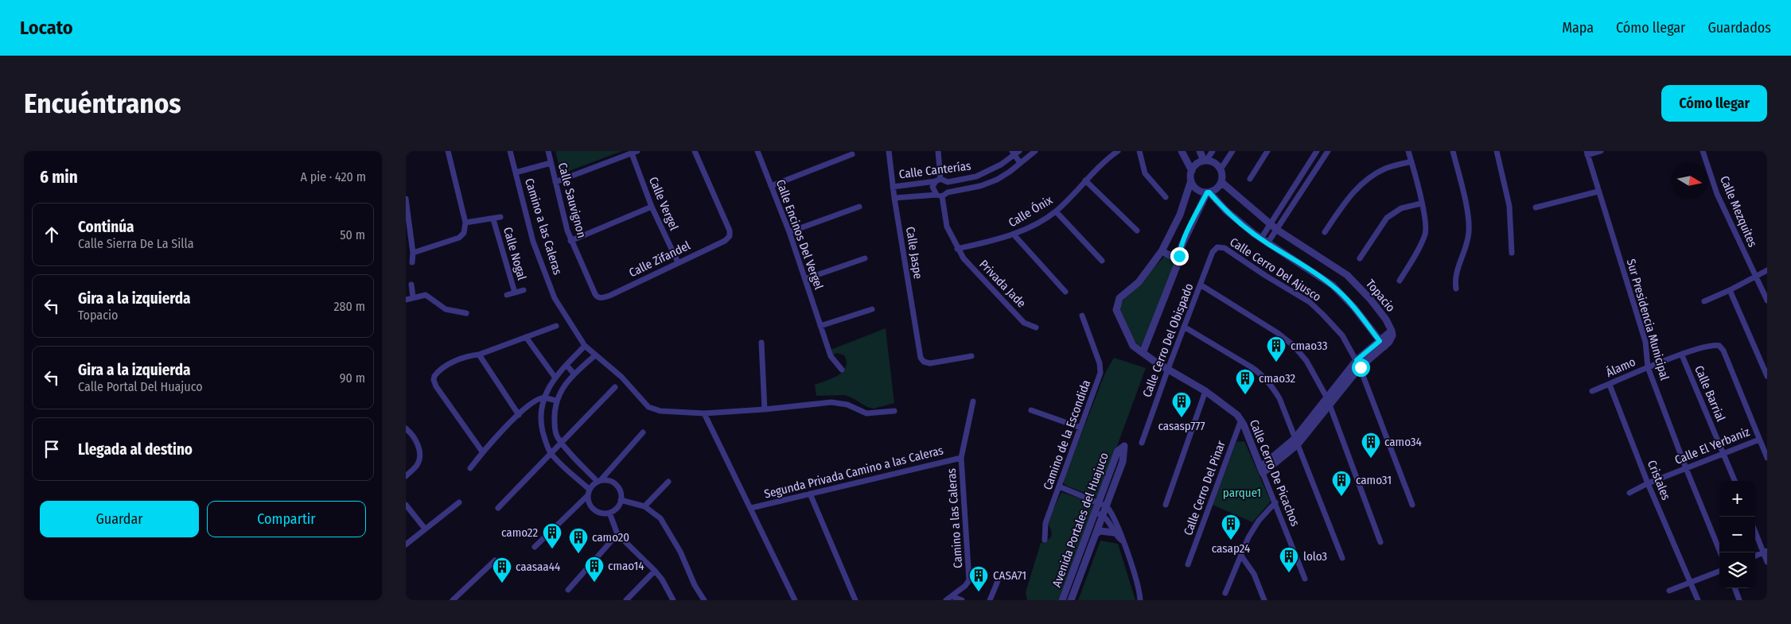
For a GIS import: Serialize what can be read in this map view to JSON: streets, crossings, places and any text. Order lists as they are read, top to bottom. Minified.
{"streets":{"street":["Calle Canterías","Calle Sauvignon","Calle Vergel","Calle Ónix","Calle Mezquites","Camino a las Caleras","Calle Encinos Del Vergel","Calle Jaspe","Calle Nogal","Calle Zifandel","Calle Cerro Del Ajusco","Privada Jade","Topacio","Sur Presidencia Municipal","Calle Cerro Del Obispado","Álamo","Calle Barrial","Camino de la Escondida","Calle El Yerbaniz","Segunda Privada Camino a las Caleras","Calle Cerro De Picachos","Cristales","Calle Cerro Del Pinar","Avenida Portales del Huajuco"]},"crossings":[["Calle Canterías","Calle Jaspe"],["Calle Canterías","Privada Jade"],["Calle Sauvignon","Calle Zifandel"],["Calle Vergel","Calle Zifandel"],["Calle Ónix","Privada Jade"],["Camino a las Caleras","Segunda Privada Camino a las Caleras"],["Calle Cerro Del Ajusco","Calle Cerro Del Obispado"],["Sur Presidencia Municipal","Álamo"],["Sur Presidencia Municipal","Calle El Yerbaniz"],["Calle Cerro Del Obispado","Calle Cerro De Picachos"],["Álamo","Calle Barrial"],["Álamo","Calle El Yerbaniz"],["Álamo","Cristales"],["Calle Barrial","Calle El Yerbaniz"],["Calle El Yerbaniz","Cristales"],["Calle Cerro De Picachos","Calle Cerro Del Pinar"]],"parks":["parque1"],"places":{"building":["cmao33","cmao32","casasp777","camo34","camo31","casap24","camo22","camo20","lolo3","cmao14","caasaa44","CASA71"]},"north":"right","page":{"header":"Locato","nav":["Mapa","Cómo llegar","Guardados"],"buttons":["Cómo llegar",["Guardar","Compartir"]],"title":"Encuéntranos","heading":["6 min","A pie · 420 m"],"list":[["Continúa","Calle Sierra De La Silla","50 m"],["Gira a la izquierda","Topacio","280 m"],["Gira a la izquierda","Calle Portal Del Huajuco","90 m"],"Llegada al destino"],"map_buttons":["+","−"]}}
